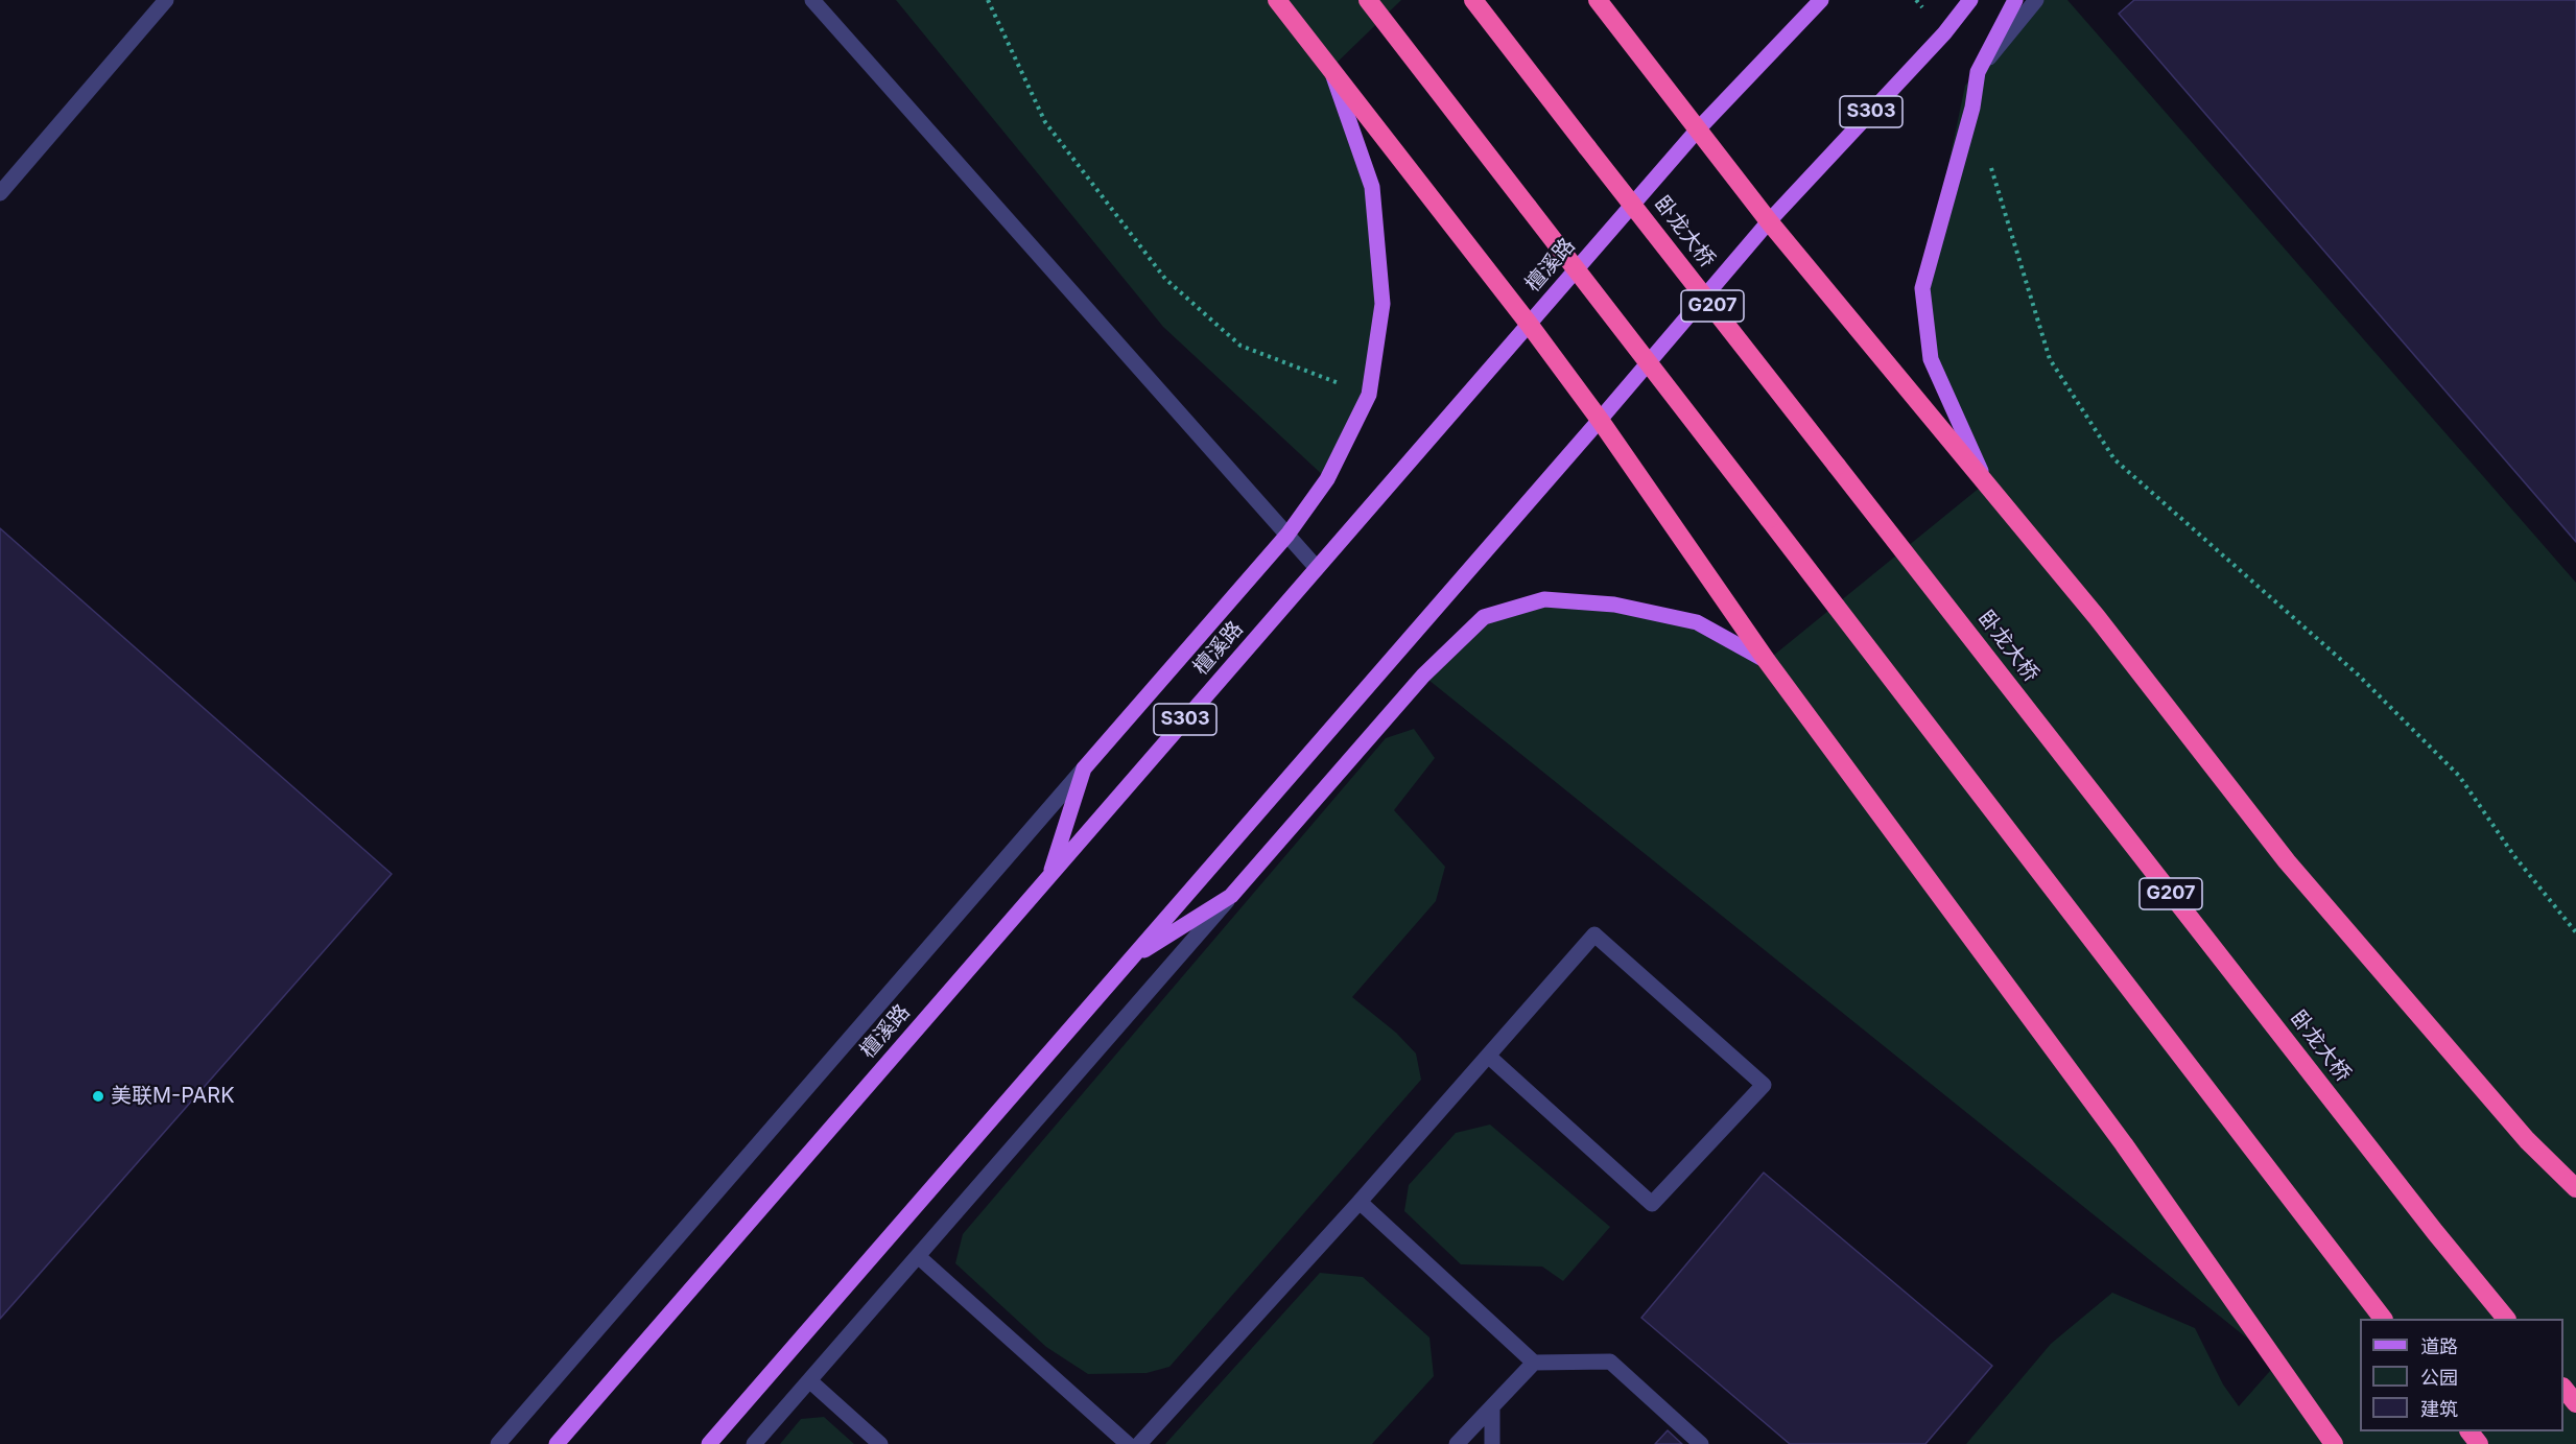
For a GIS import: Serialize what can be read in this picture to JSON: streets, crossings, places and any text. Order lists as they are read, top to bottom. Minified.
{"streets":{"highway":["卧龙大桥","G207"],"main road":["S303","檀溪路"]},"places":["美联M-PARK"],"legend":["道路","公园","建筑"]}
